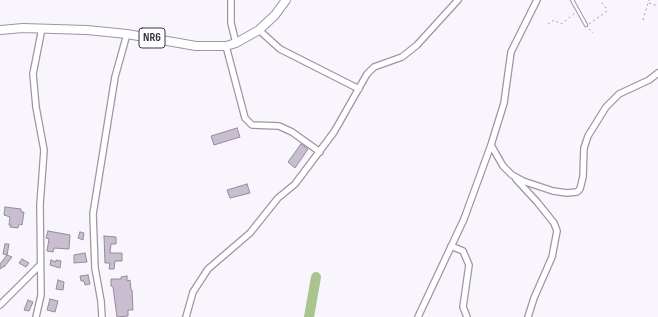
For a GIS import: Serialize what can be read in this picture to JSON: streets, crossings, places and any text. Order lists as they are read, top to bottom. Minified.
{"streets":{"main road":["NR6"]}}
